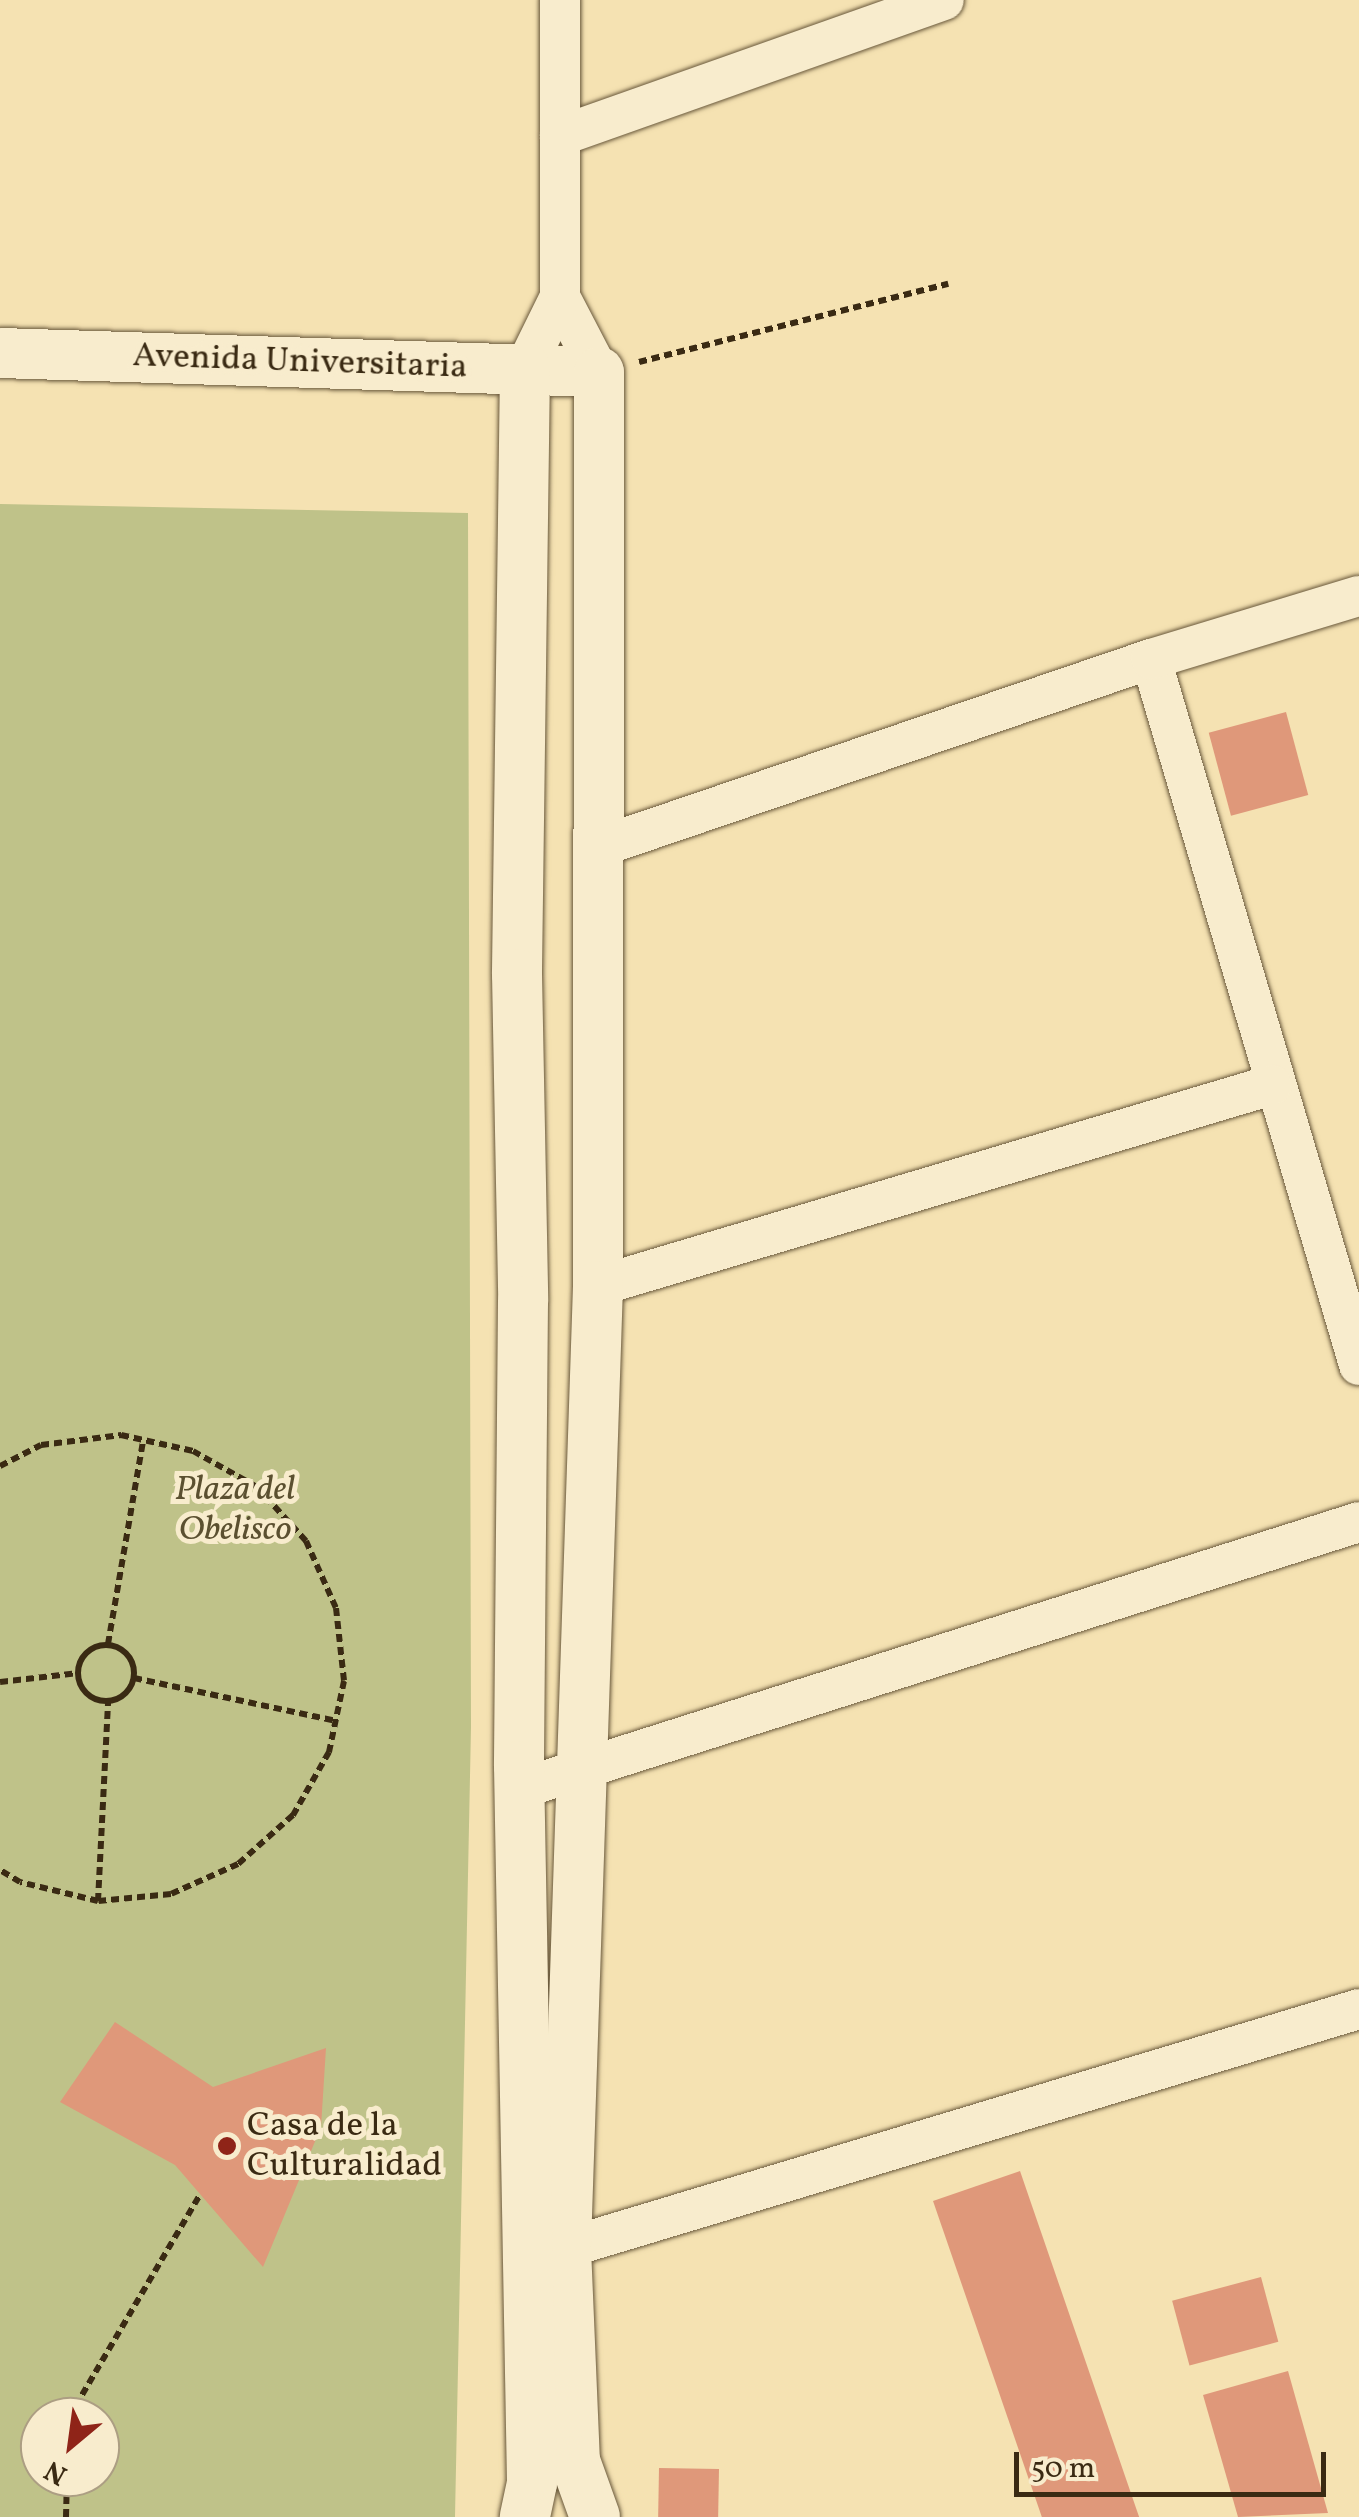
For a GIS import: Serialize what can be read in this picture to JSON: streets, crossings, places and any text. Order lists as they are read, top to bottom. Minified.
{"streets":{"street":["Avenida Universitaria"]},"parks":["Plaza del Obelisco"],"places":["Casa de la Culturalidad"],"scale_bar":"50 m","north":"bottom left"}
